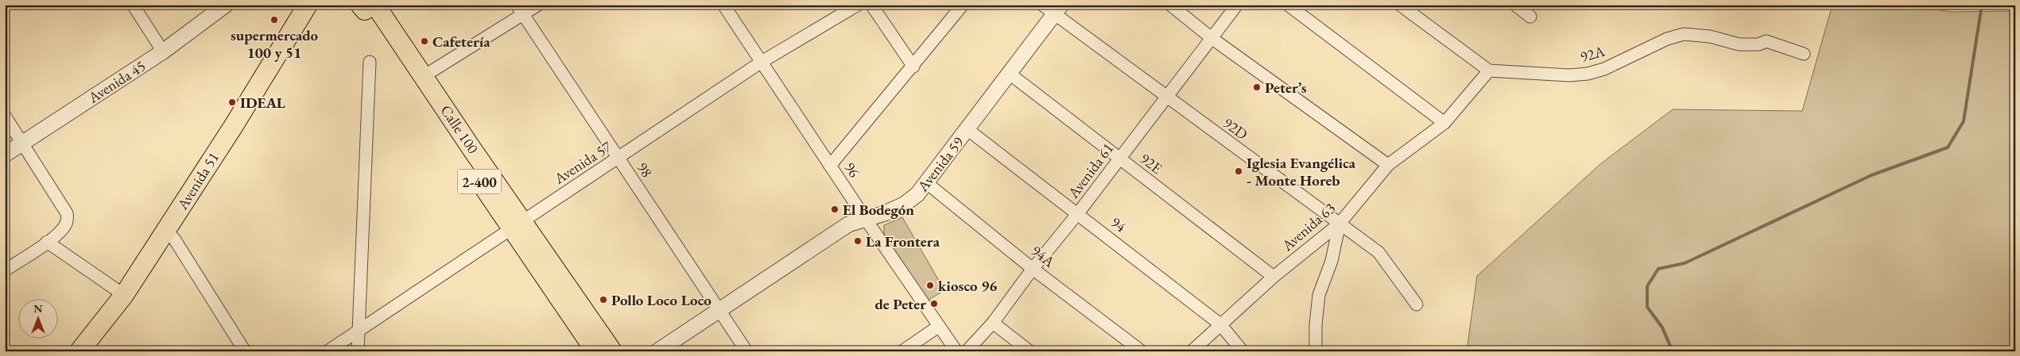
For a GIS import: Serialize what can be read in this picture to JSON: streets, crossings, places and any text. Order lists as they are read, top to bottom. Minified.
{"streets":{"main road":["Calle 100","Avenida 51","2-400"],"street":["92A","Avenida 45","92D","Avenida 57","92E","Avenida 59","98","96","Avenida 61","94","Avenida 63","94A"]},"crossings":[["92A","Avenida 63"],["92D","Avenida 59"],["92D","Avenida 61"],["92D","Avenida 63"],["Calle 100","Avenida 57"],["Avenida 57","98"],["Avenida 57","96"],["92E","Avenida 59"],["92E","Avenida 61"],["92E","Avenida 63"],["Avenida 59","98"],["Avenida 59","96"],["Avenida 59","94"],["Avenida 59","94A"],["Avenida 61","94"],["Avenida 61","94A"],["94","Avenida 63"]],"places":["supermercado 100 y 51","Cafetería","Peter’s","IDEAL","Iglesia Evangélica - Monte Horeb","El Bodegón","La Frontera","kiosco 96","Pollo Loco Loco","de Peter"],"north":"top"}
